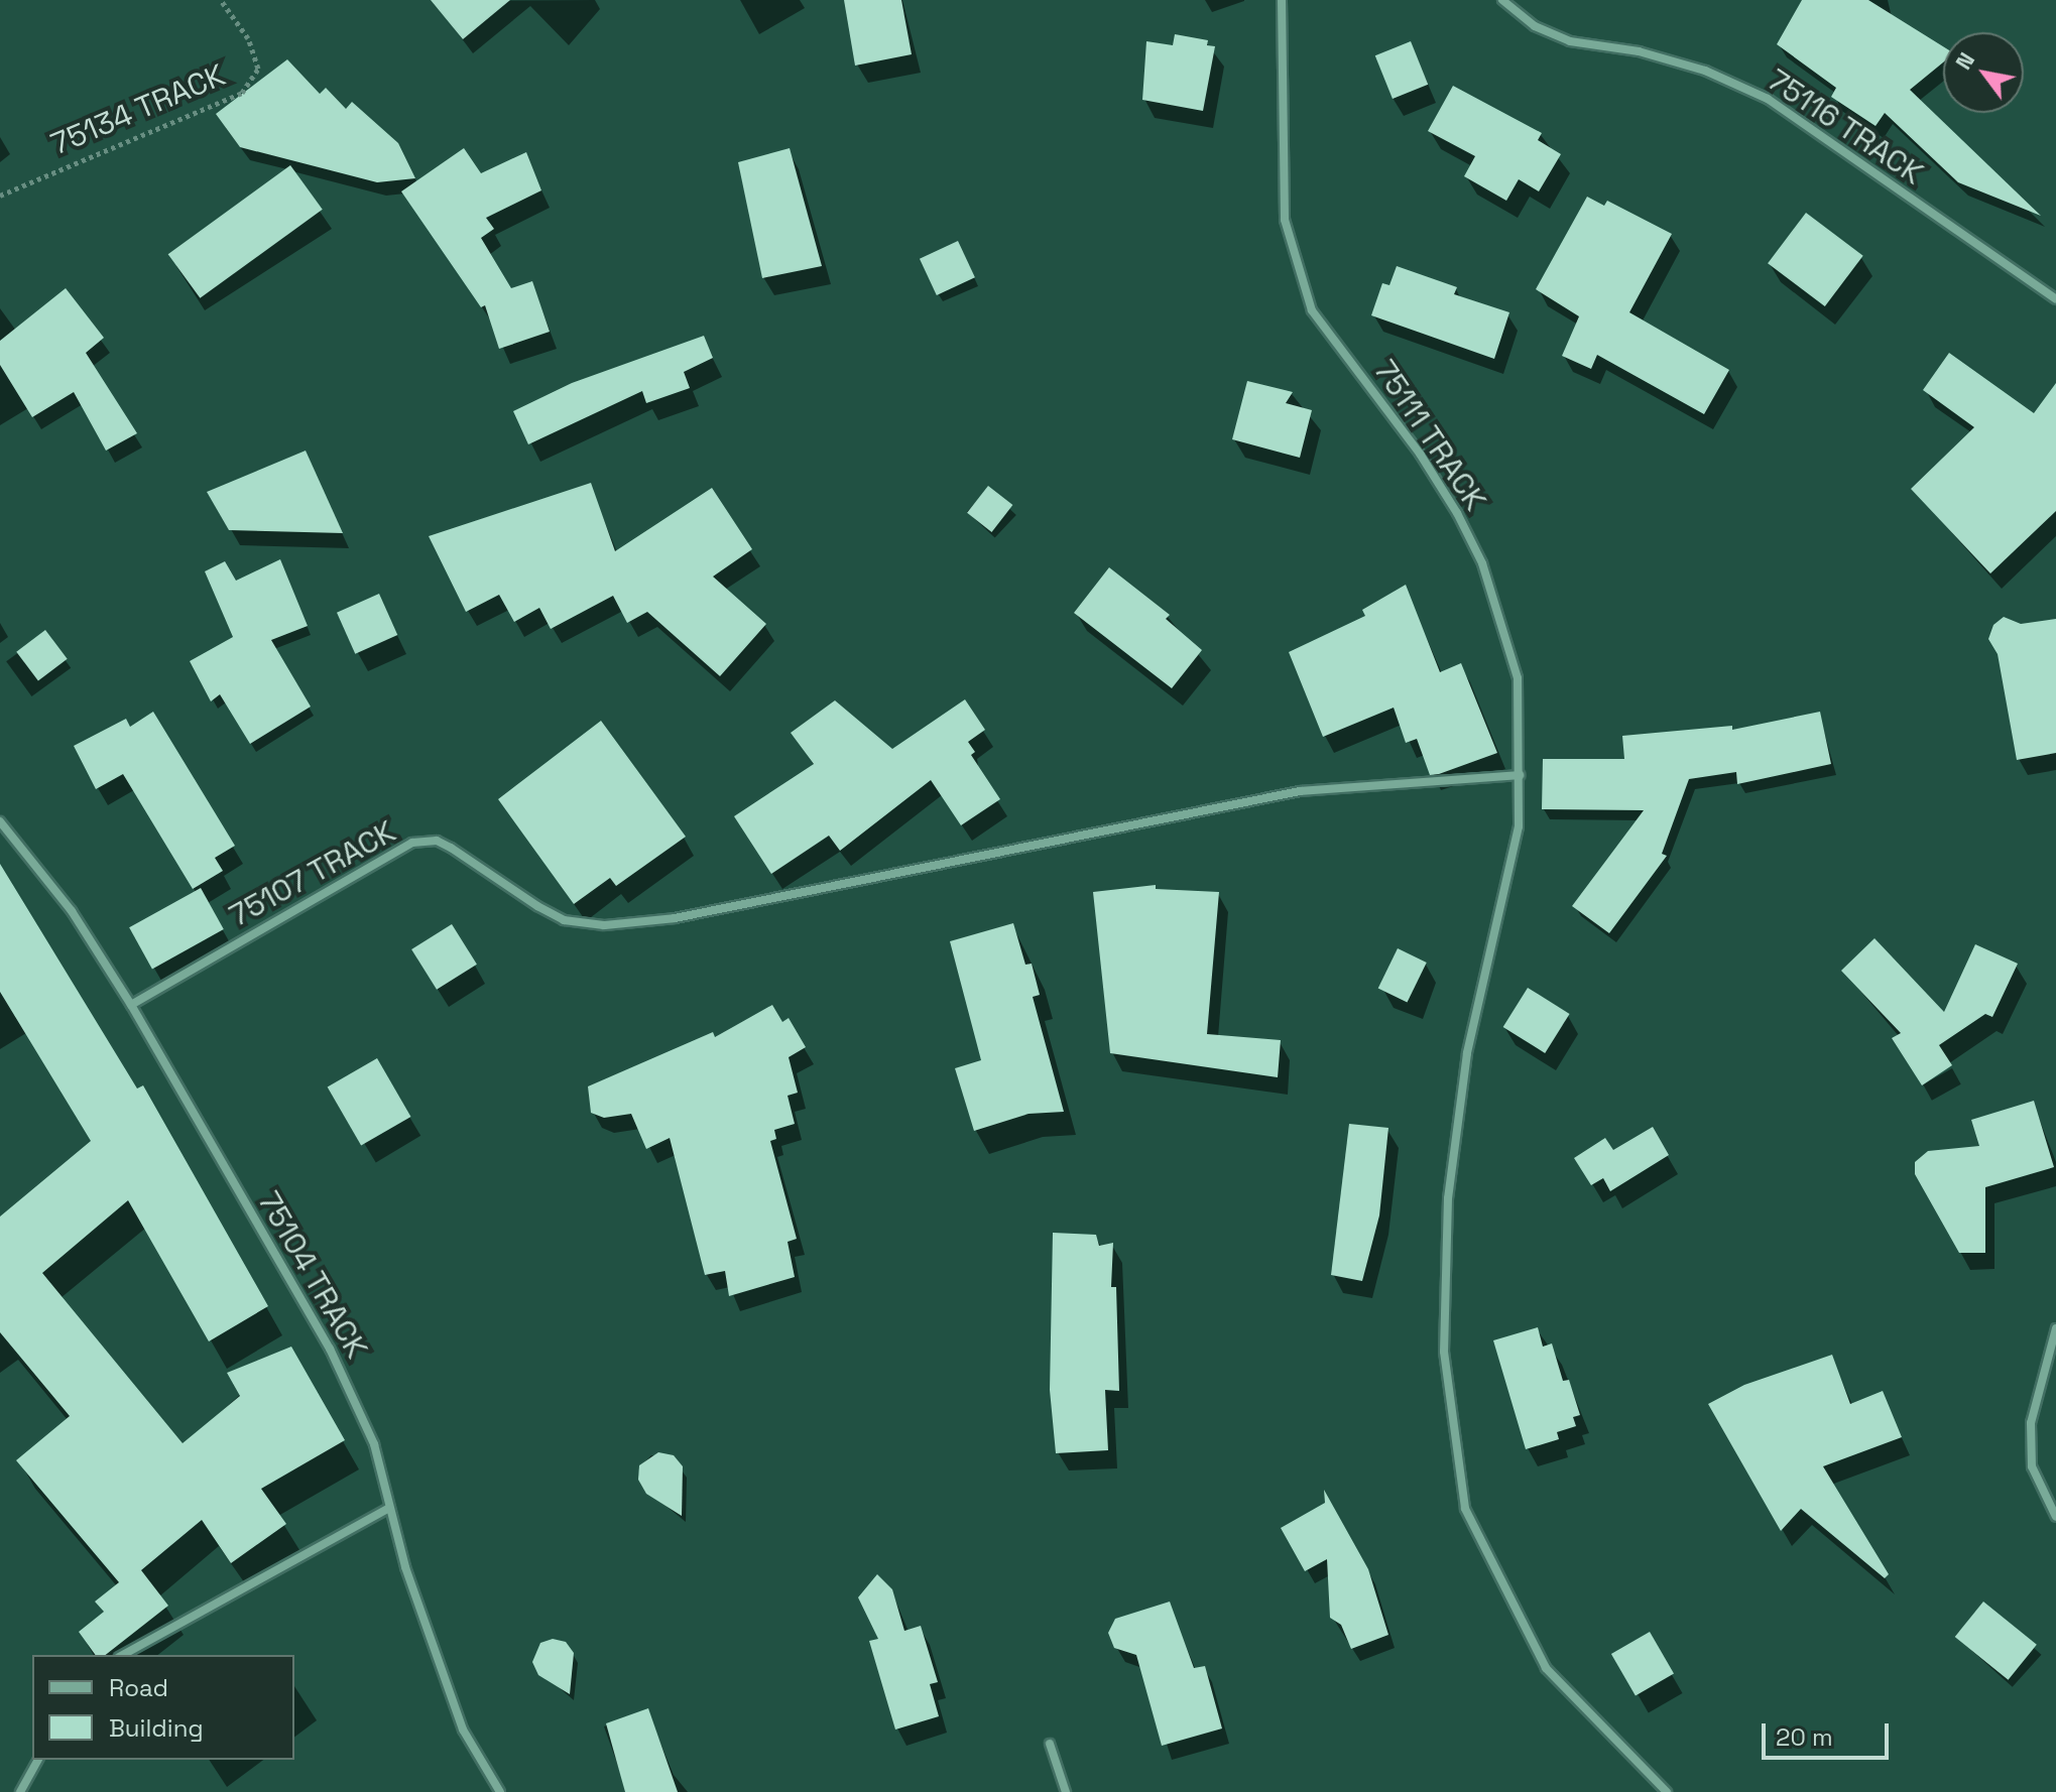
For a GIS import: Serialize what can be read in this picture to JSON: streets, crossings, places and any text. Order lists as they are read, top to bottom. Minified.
{"streets":{"street":["75116 TRACK","75111 TRACK","75107 TRACK","75104 TRACK"],"path":["75134 TRACK"]},"crossings":[["75111 TRACK","75107 TRACK"],["75107 TRACK","75104 TRACK"]],"legend":["Road","Building"],"scale_bar":"20 m","north":"top left"}
